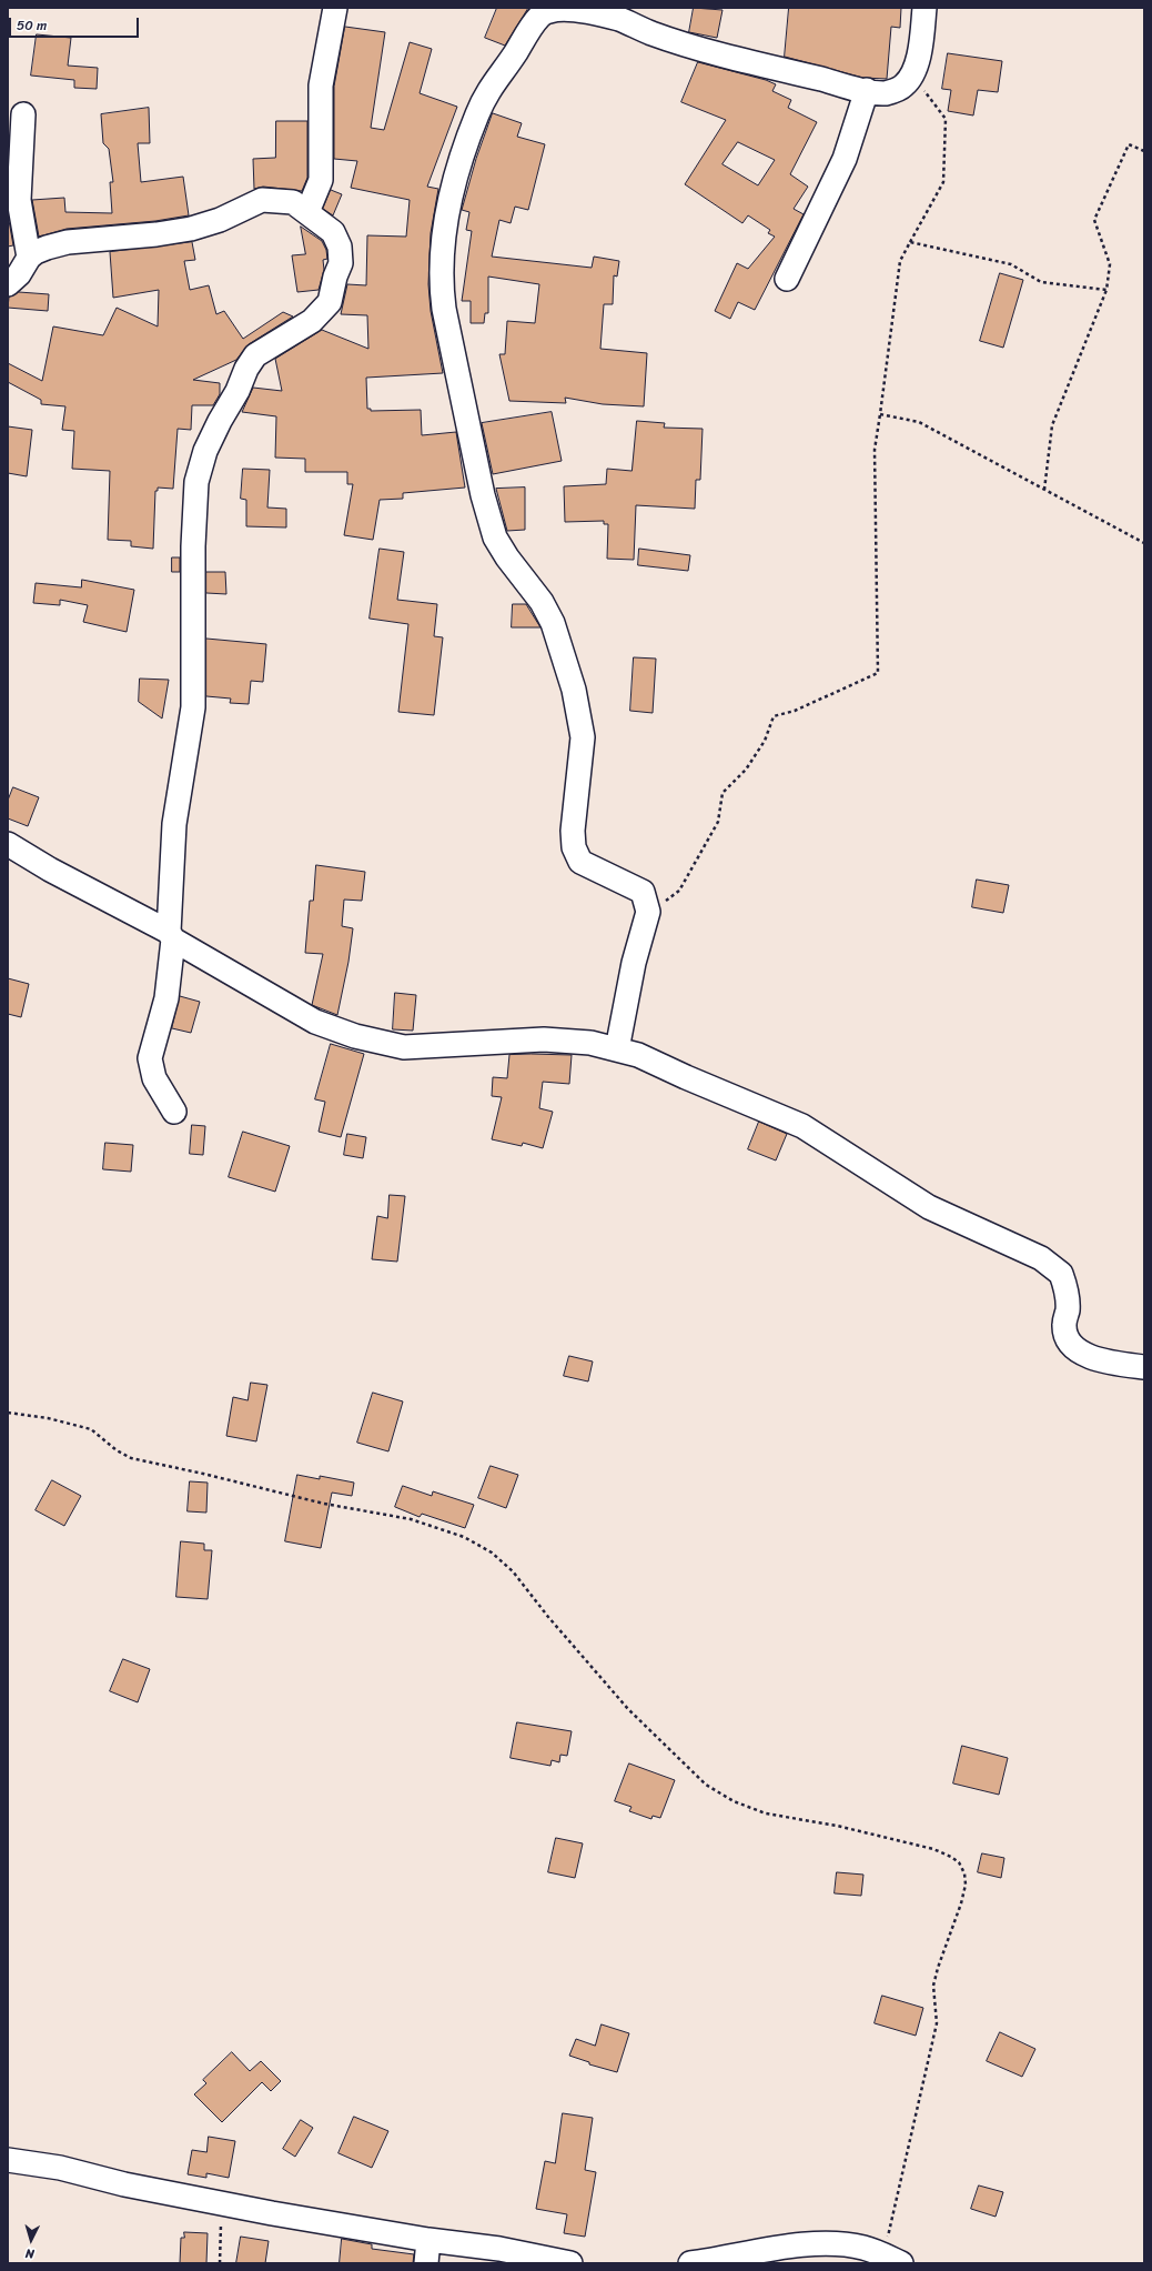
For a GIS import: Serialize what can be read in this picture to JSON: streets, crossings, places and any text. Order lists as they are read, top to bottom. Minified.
{"scale_bar":"50 m","north":"bottom"}
